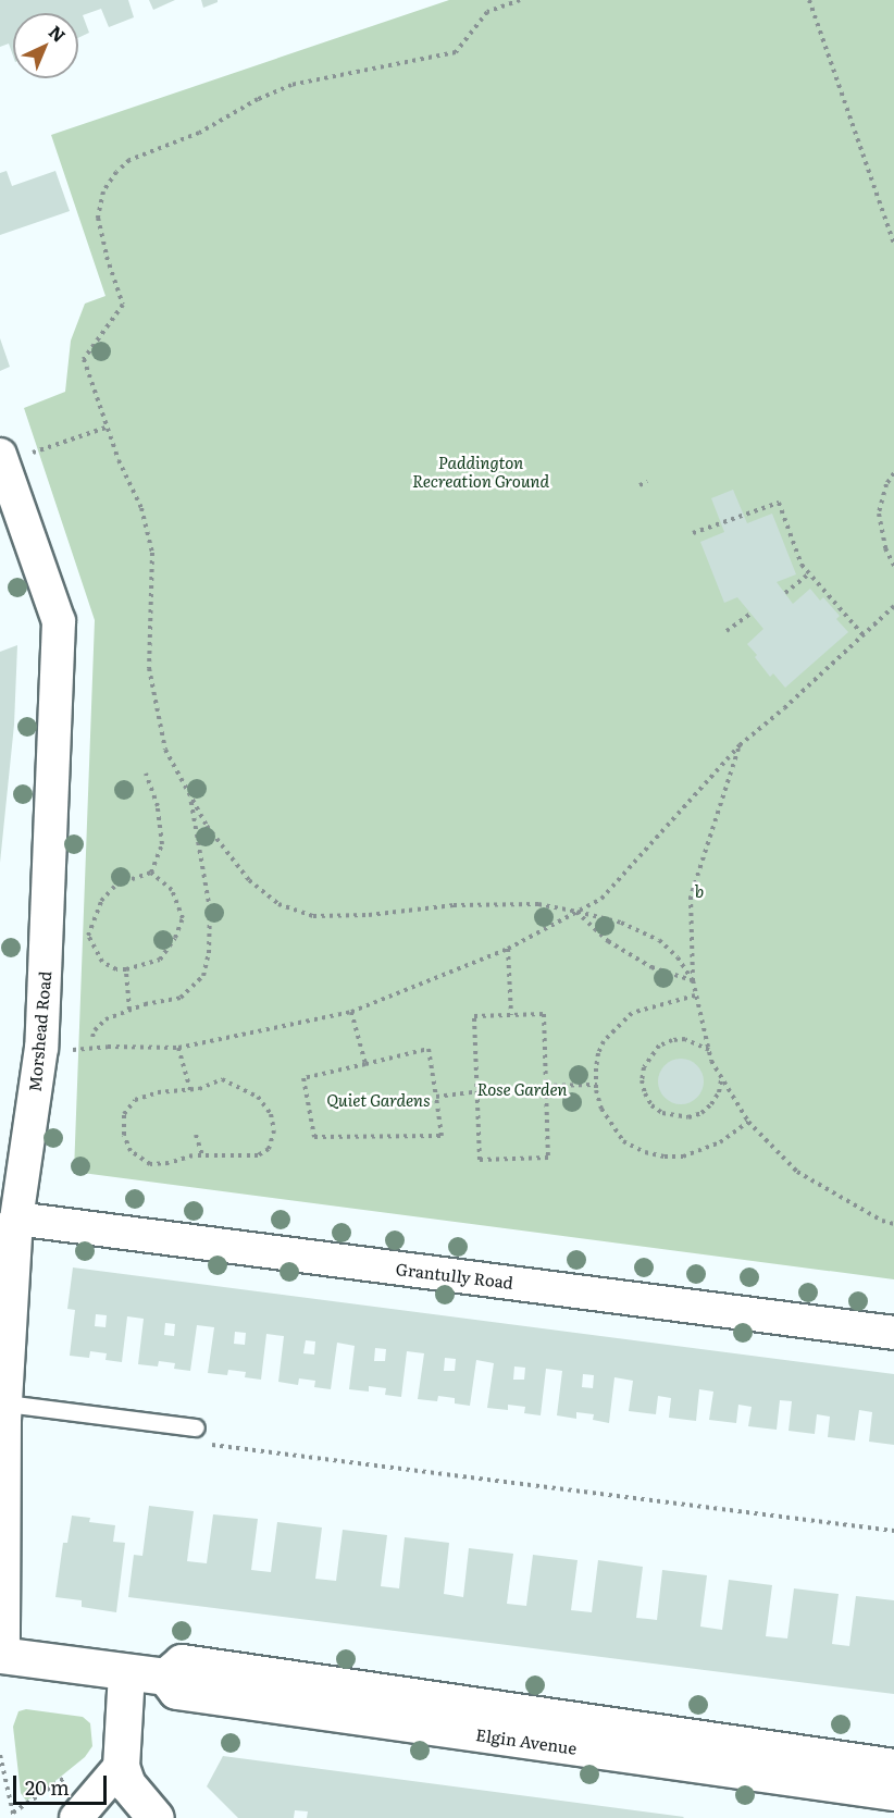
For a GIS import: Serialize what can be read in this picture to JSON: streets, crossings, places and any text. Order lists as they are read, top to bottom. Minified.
{"streets":{"street":["Morshead Road","Grantully Road","Elgin Avenue"]},"crossings":[["Morshead Road","Grantully Road"],["Morshead Road","Elgin Avenue"]],"parks":["Paddington Recreation Ground","b","Rose Garden","Quiet Gardens"],"scale_bar":"20 m","north":"top right"}
